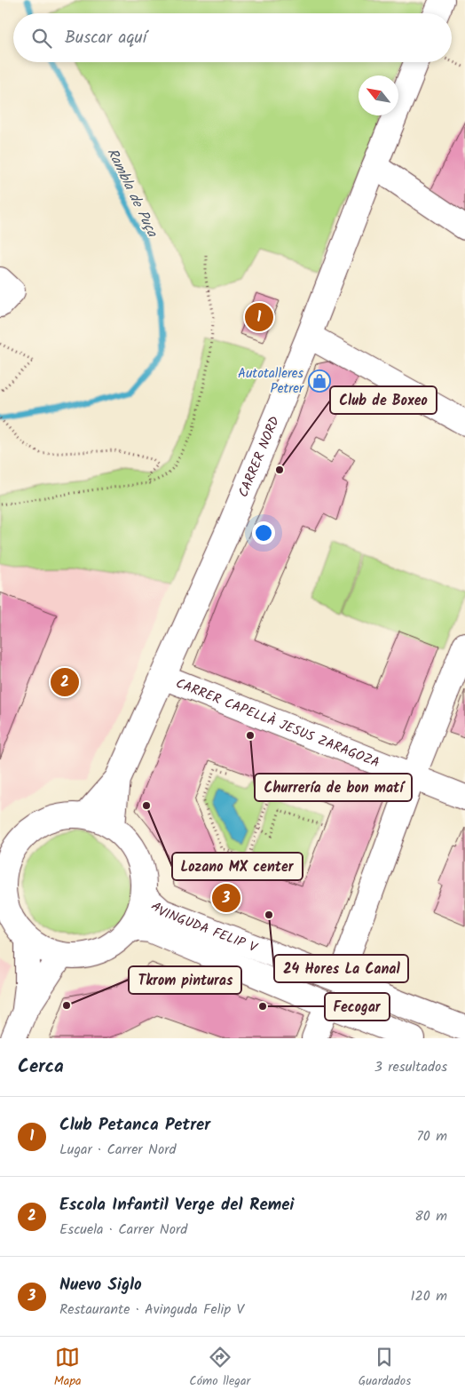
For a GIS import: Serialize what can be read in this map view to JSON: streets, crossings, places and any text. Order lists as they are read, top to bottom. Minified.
{"streets":{"street":["CARRER NORD","CARRER CAPELLÀ JESUS ZARAGOZA","AVINGUDA FELIP V"]},"crossings":[["CARRER NORD","CARRER CAPELLÀ JESUS ZARAGOZA"],["CARRER NORD","AVINGUDA FELIP V"]],"water":["Rambla de Puça"],"places":{"shop":["Autotalleres Petrer"],"other":["Club de Boxeo","Churrería de bon matí","Lozano MX center","24 Hores La Canal","Tkrom pinturas","Fecogar"]},"north":"top left","page":{"search":"Buscar aquí","pins":["1","2","3"],"heading":["Cerca","3 resultados"],"list":[{"mark":"1","name":"Club Petanca Petrer","note":"Lugar · Carrer Nord","value":"70 m"},{"mark":"2","name":"Escola Infantil Verge del Remei","note":"Escuela · Carrer Nord","value":"80 m"},{"mark":"3","name":"Nuevo Siglo","note":"Restaurante · Avinguda Felip V","value":"120 m"}],"nav":["Mapa","Cómo llegar","Guardados"]}}
